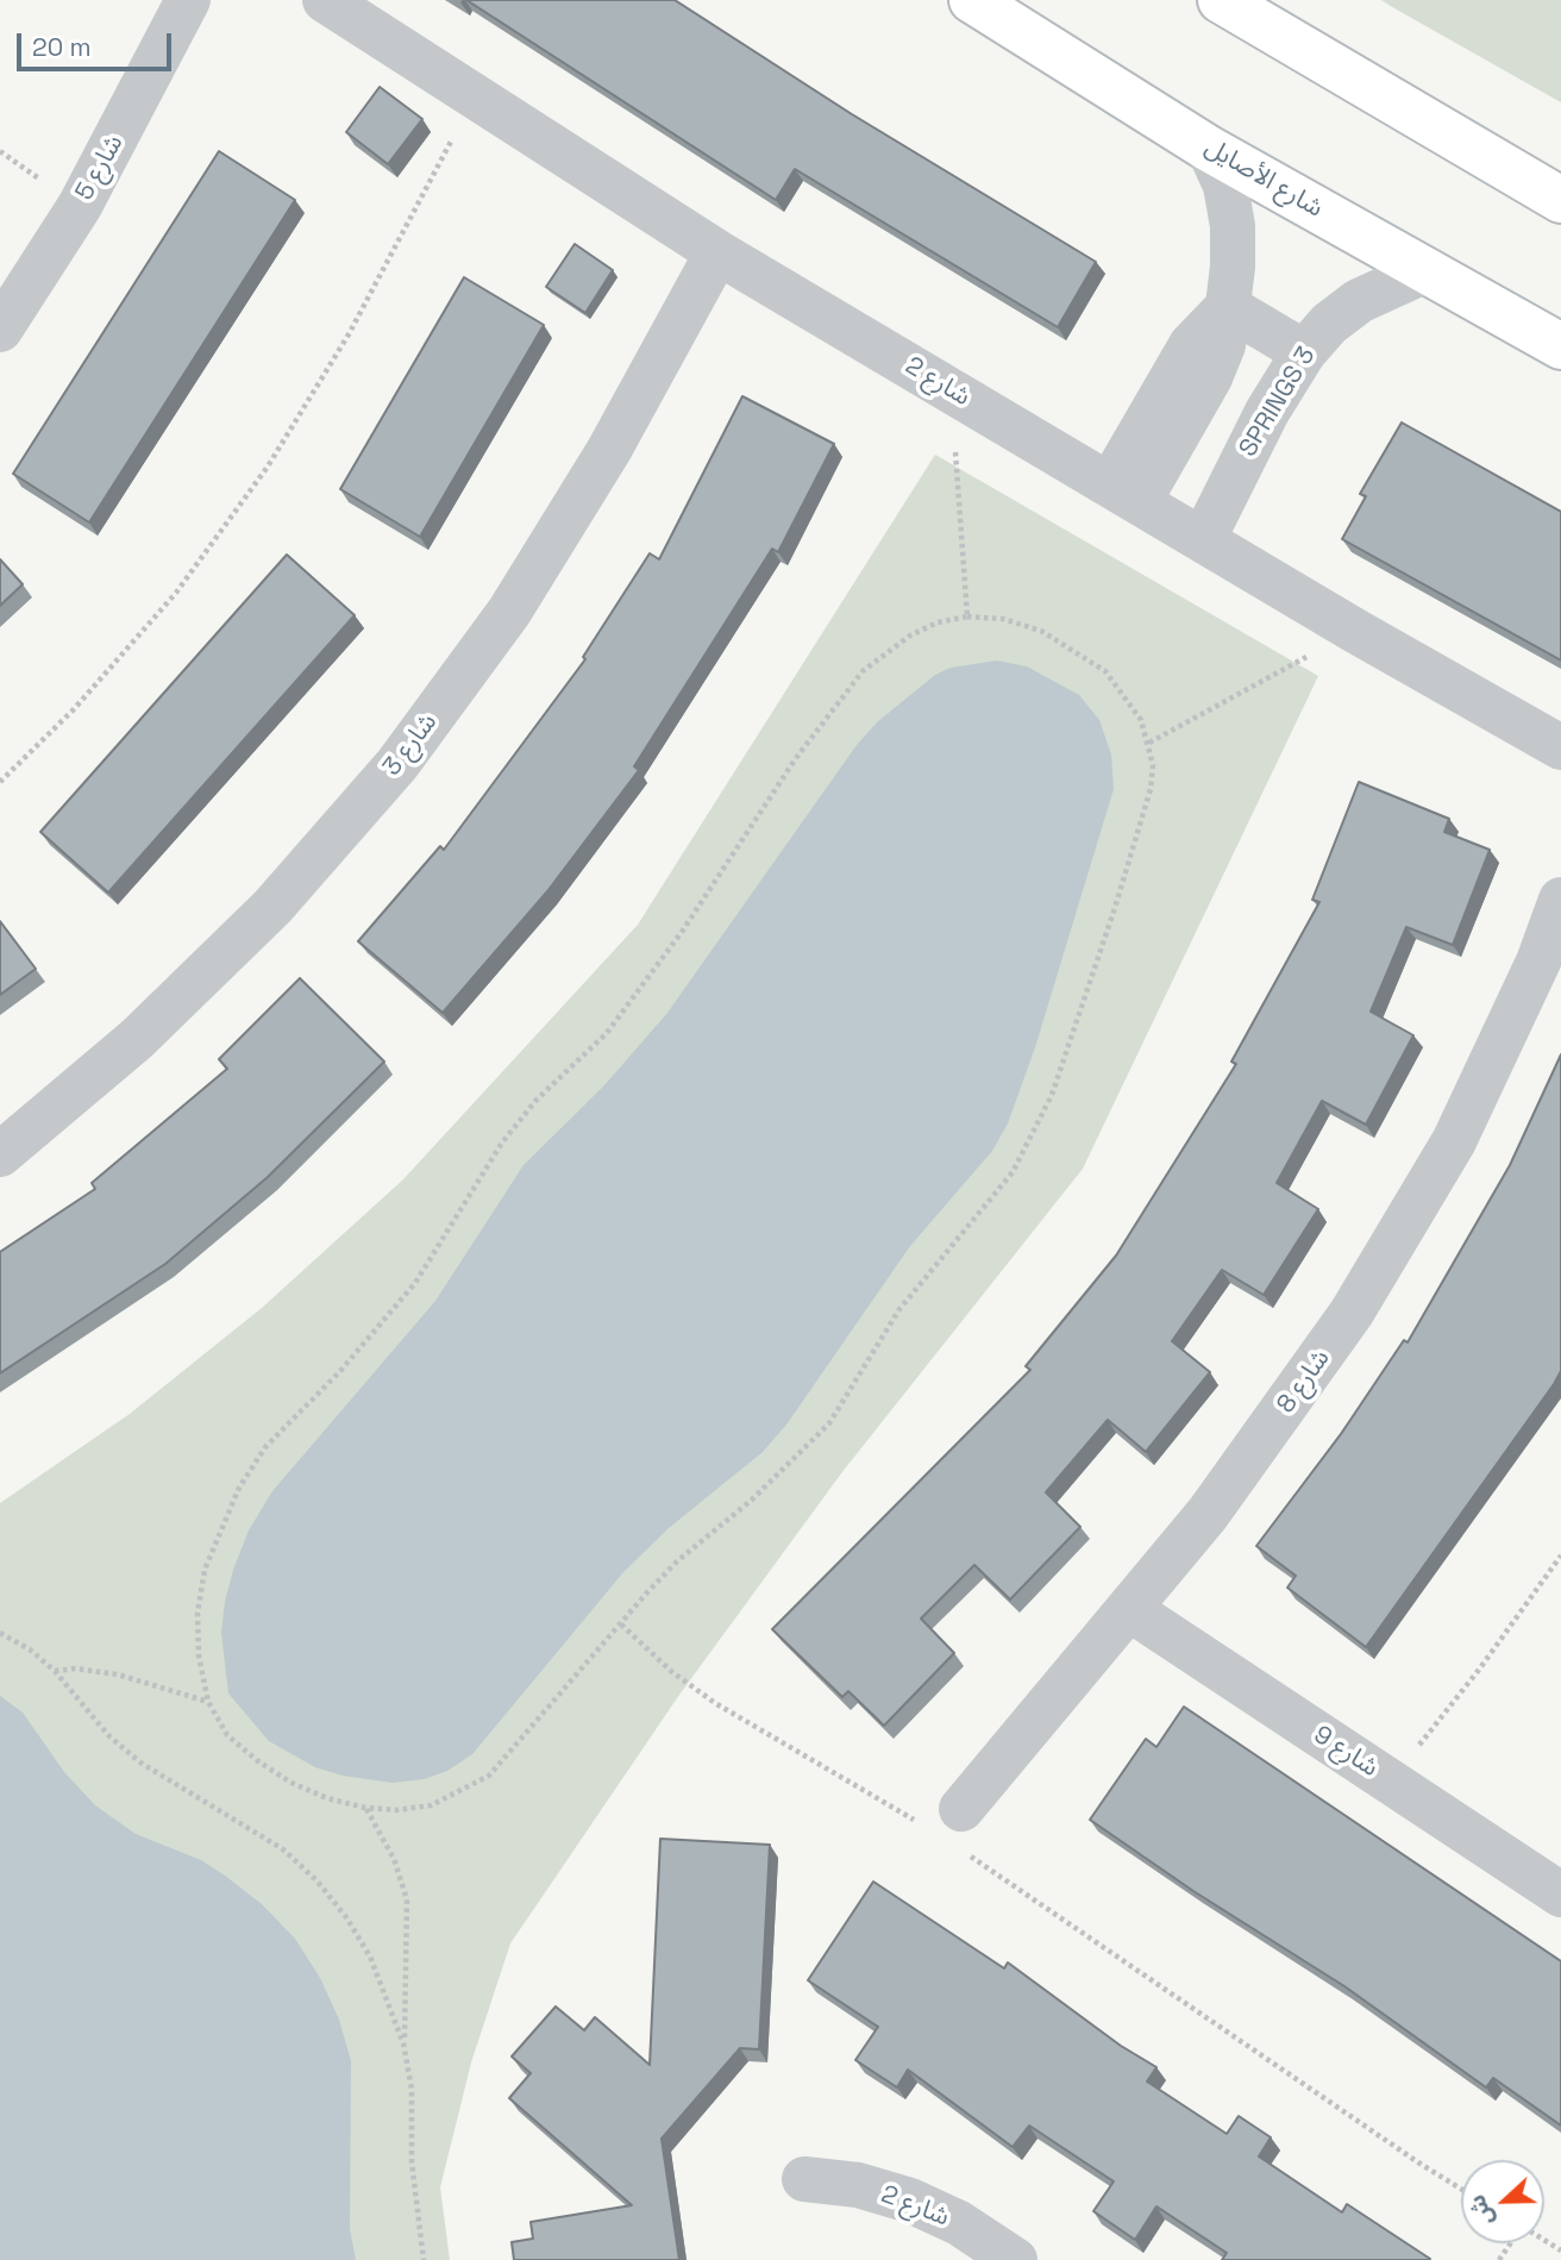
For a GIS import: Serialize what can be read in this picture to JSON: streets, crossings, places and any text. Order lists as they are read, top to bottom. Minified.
{"streets":{"main road":["شارع الأصايل"],"street":["شارع 5","شارع 2","SPRINGS 3","شارع 3","شارع 8","شارع 9"]},"crossings":[["شارع الأصايل","SPRINGS 3"],["شارع 2","SPRINGS 3"],["شارع 2","شارع 3"],["شارع 8","شارع 9"]],"scale_bar":"20 m","north":"left"}
